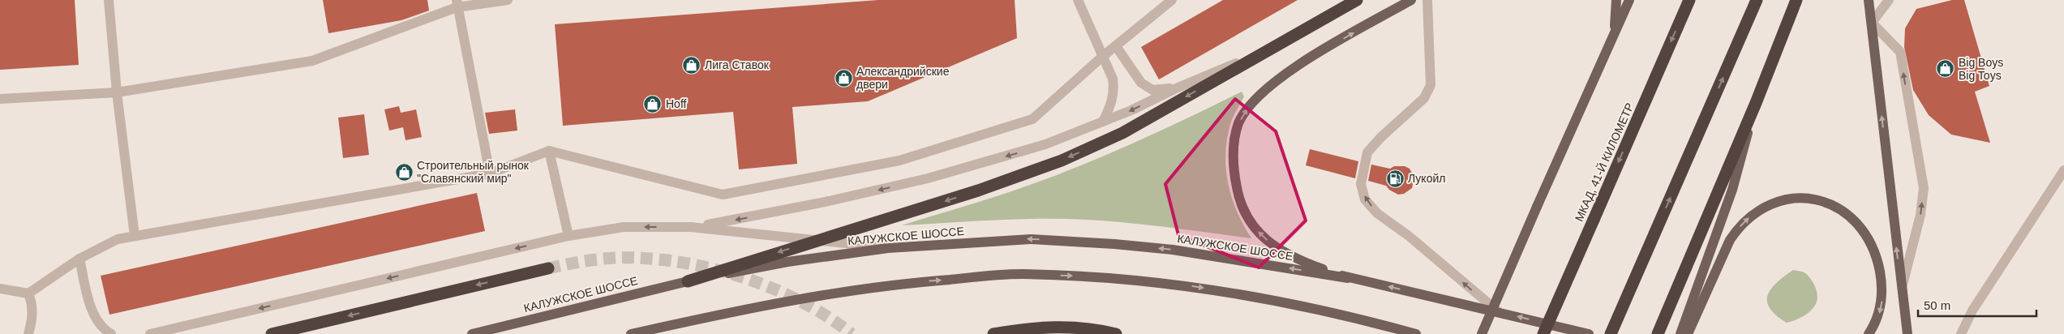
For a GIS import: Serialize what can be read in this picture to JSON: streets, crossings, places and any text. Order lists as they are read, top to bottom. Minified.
{"streets":{"highway":["МКАД, 41-Й КИЛОМЕТР"],"main road":["КАЛУЖСКОЕ ШОССЕ"]},"places":{"shop":["Лига Ставок","Big Boys Big Toys","Александрийские двери","Hoff","Строительный рынок \"Славянский мир\""],"fuel station":["Лукойл"]},"scale_bar":"50 m"}
